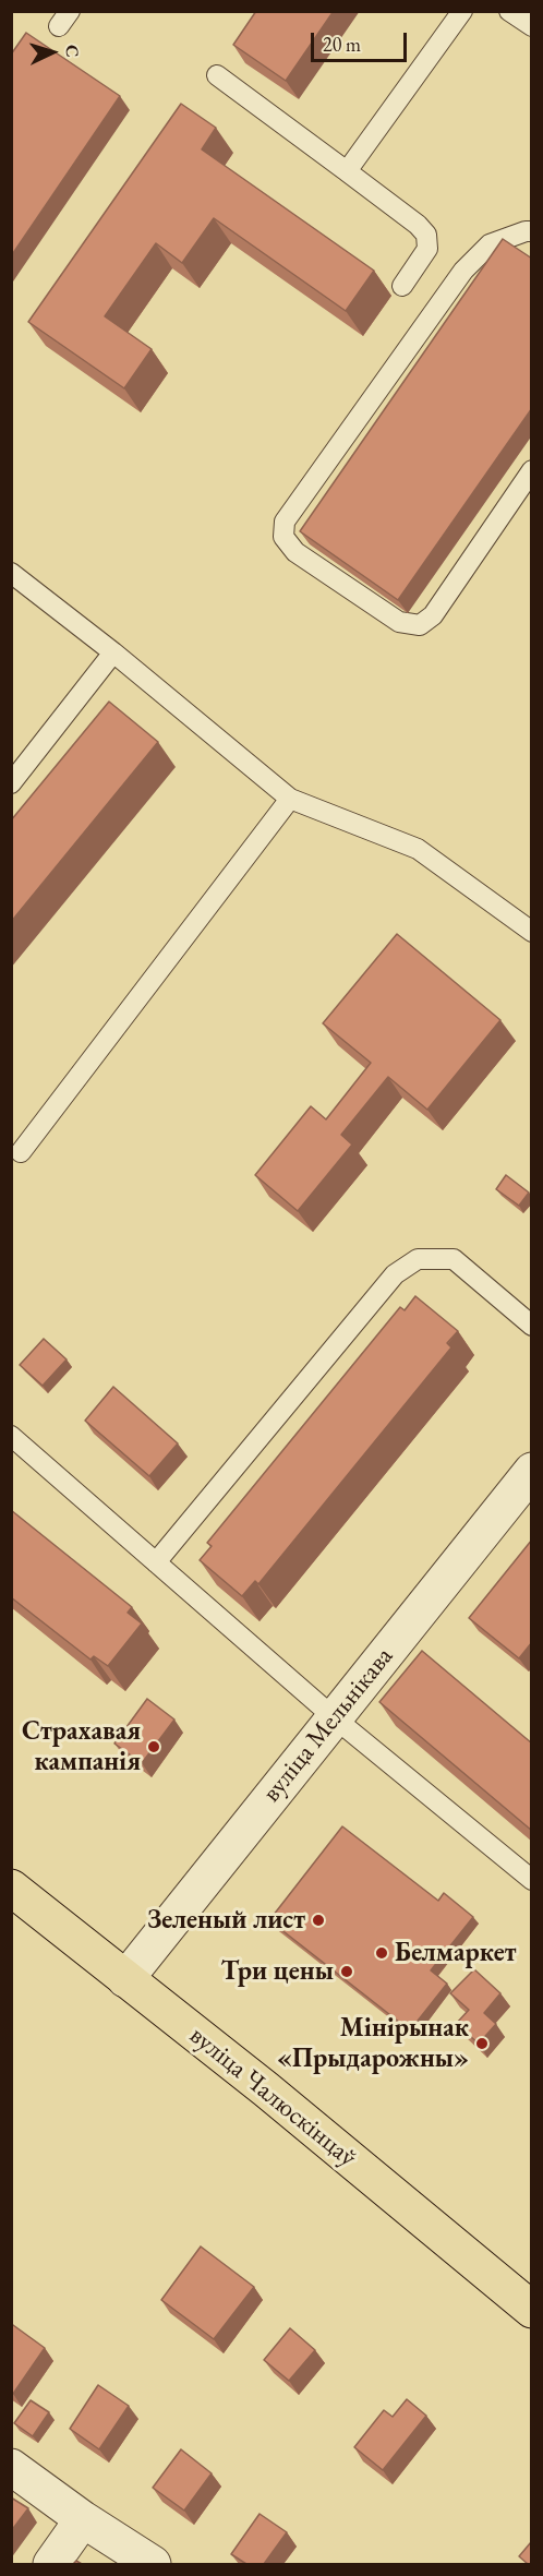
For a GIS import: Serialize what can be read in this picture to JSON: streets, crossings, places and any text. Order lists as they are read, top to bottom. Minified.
{"streets":{"main road":["вуліца Чалюскінцаў"],"street":["вуліца Мельнікава"]},"crossings":[["вуліца Мельнікава","вуліца Чалюскінцаў"]],"places":["Страхавая кампанія","Зеленый лист","Белмаркет","Три цены","Мінірынак «Прыдарожны»"],"scale_bar":"20 m","north":"right"}
